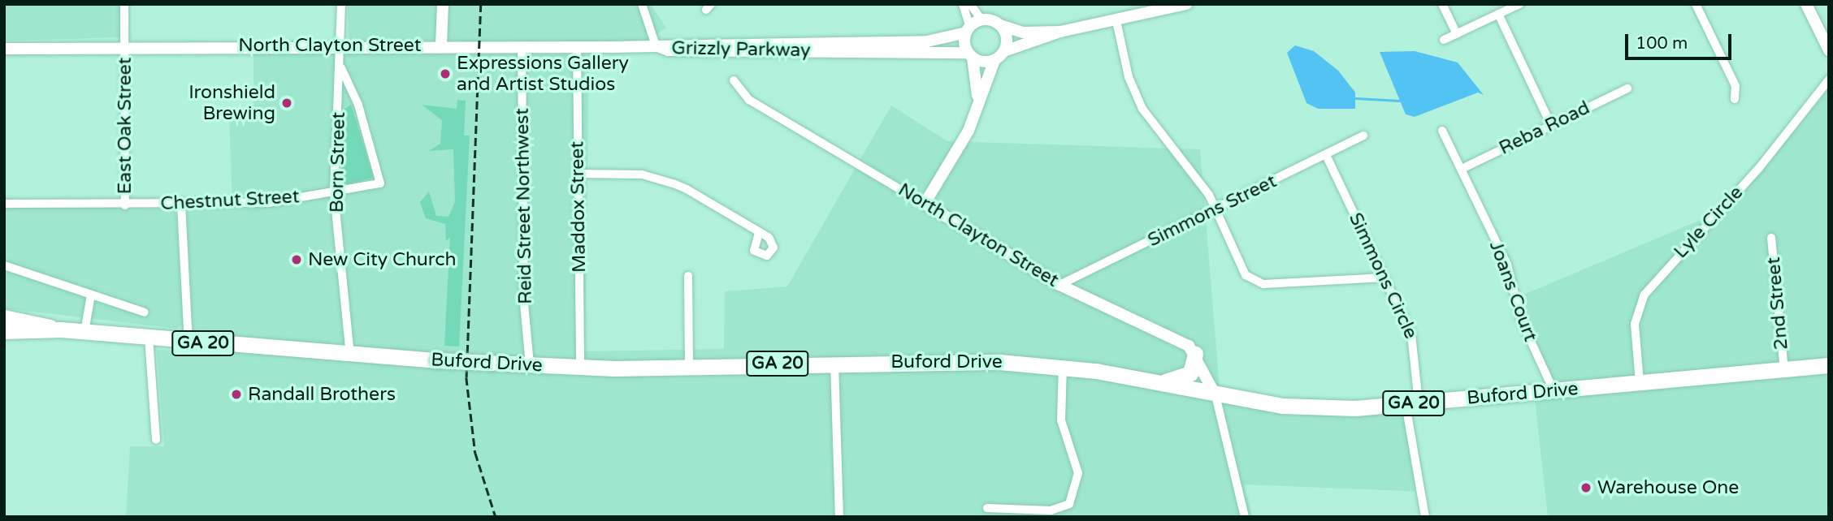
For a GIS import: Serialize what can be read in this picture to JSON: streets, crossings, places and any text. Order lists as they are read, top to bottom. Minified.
{"streets":{"highway":["GA 20","Buford Drive"],"street":["North Clayton Street","Grizzly Parkway","East Oak Street","Reba Road","Born Street","Chestnut Street","Reid Street Northwest","Maddox Street","Simmons Street","Lyle Circle","Simmons Circle","Joans Court","2nd Street"]},"crossings":[["North Clayton Street","Grizzly Parkway"],["North Clayton Street","East Oak Street"],["North Clayton Street","Born Street"],["North Clayton Street","Reid Street Northwest"],["North Clayton Street","Maddox Street"],["North Clayton Street","Simmons Street"],["North Clayton Street","Buford Drive"],["East Oak Street","Chestnut Street"],["Reba Road","Joans Court"],["Born Street","Chestnut Street"],["Born Street","Buford Drive"],["Reid Street Northwest","Buford Drive"],["Maddox Street","Buford Drive"],["Simmons Street","Simmons Circle"],["Lyle Circle","Buford Drive"],["Simmons Circle","Buford Drive"],["Joans Court","Buford Drive"],["2nd Street","Buford Drive"]],"places":["Expressions Gallery and Artist Studios","Ironshield Brewing","New City Church","Randall Brothers","Warehouse One"],"scale_bar":"100 m"}
